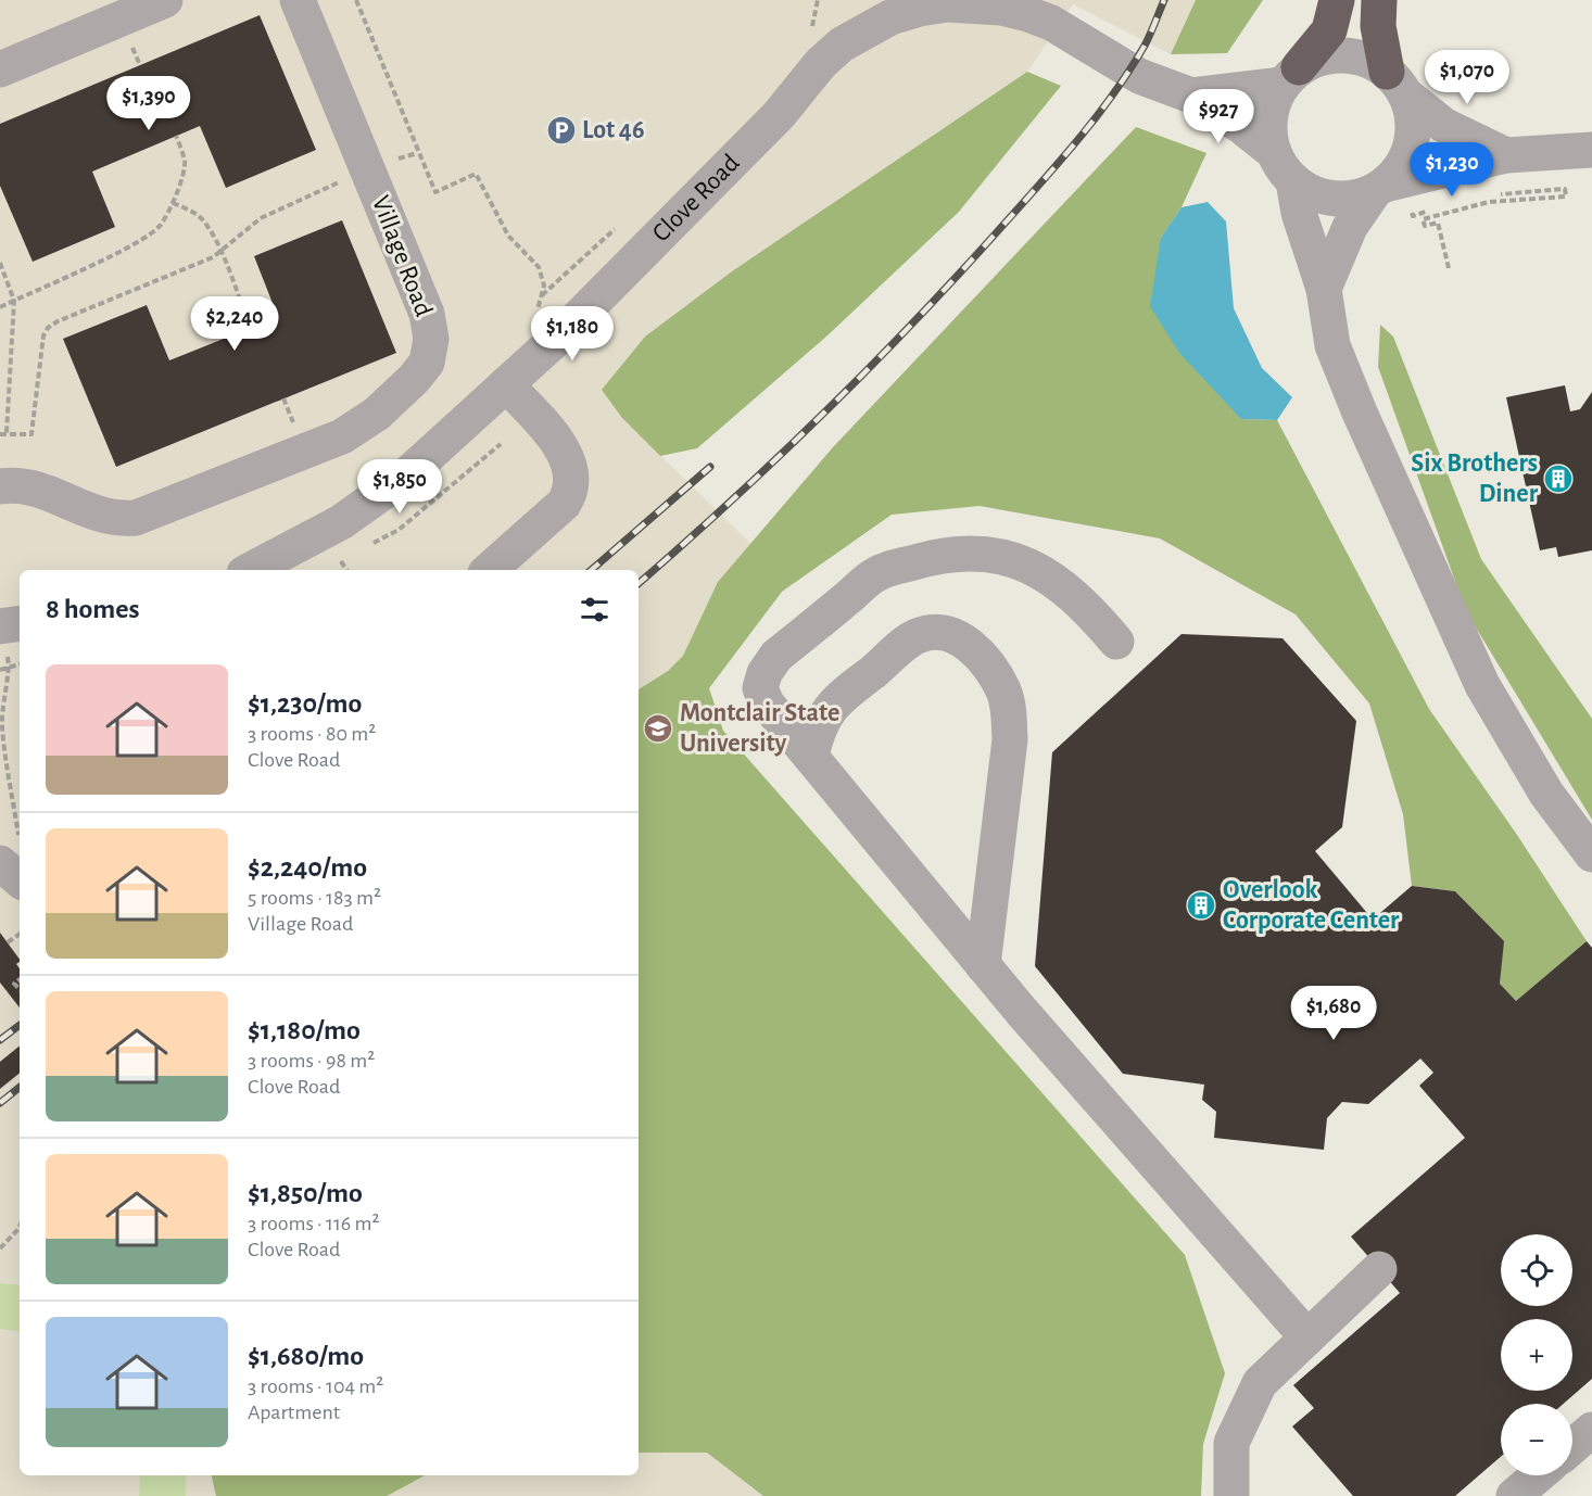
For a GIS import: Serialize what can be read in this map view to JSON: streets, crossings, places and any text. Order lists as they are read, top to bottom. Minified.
{"streets":{"street":["Clove Road","Village Road"]},"places":{"parking":["Lot 46"],"building":["Six Brothers Diner","Overlook Corporate Center"],"school or university":["Montclair State University"]},"page":{"price":["$1,070","$1,390","$927","$1,230","$2,240","$1,180","$1,850","$1,680"],"heading":"8 homes","list":[{"name":"$1,230/mo","note":"3 rooms · 80 m² · Clove Road"},{"name":"$2,240/mo","note":"5 rooms · 183 m² · Village Road"},{"name":"$1,180/mo","note":"3 rooms · 98 m² · Clove Road"},{"name":"$1,850/mo","note":"3 rooms · 116 m² · Clove Road"},{"name":"$1,680/mo","note":"3 rooms · 104 m² · Apartment"}],"map_buttons":["+","−"]}}
